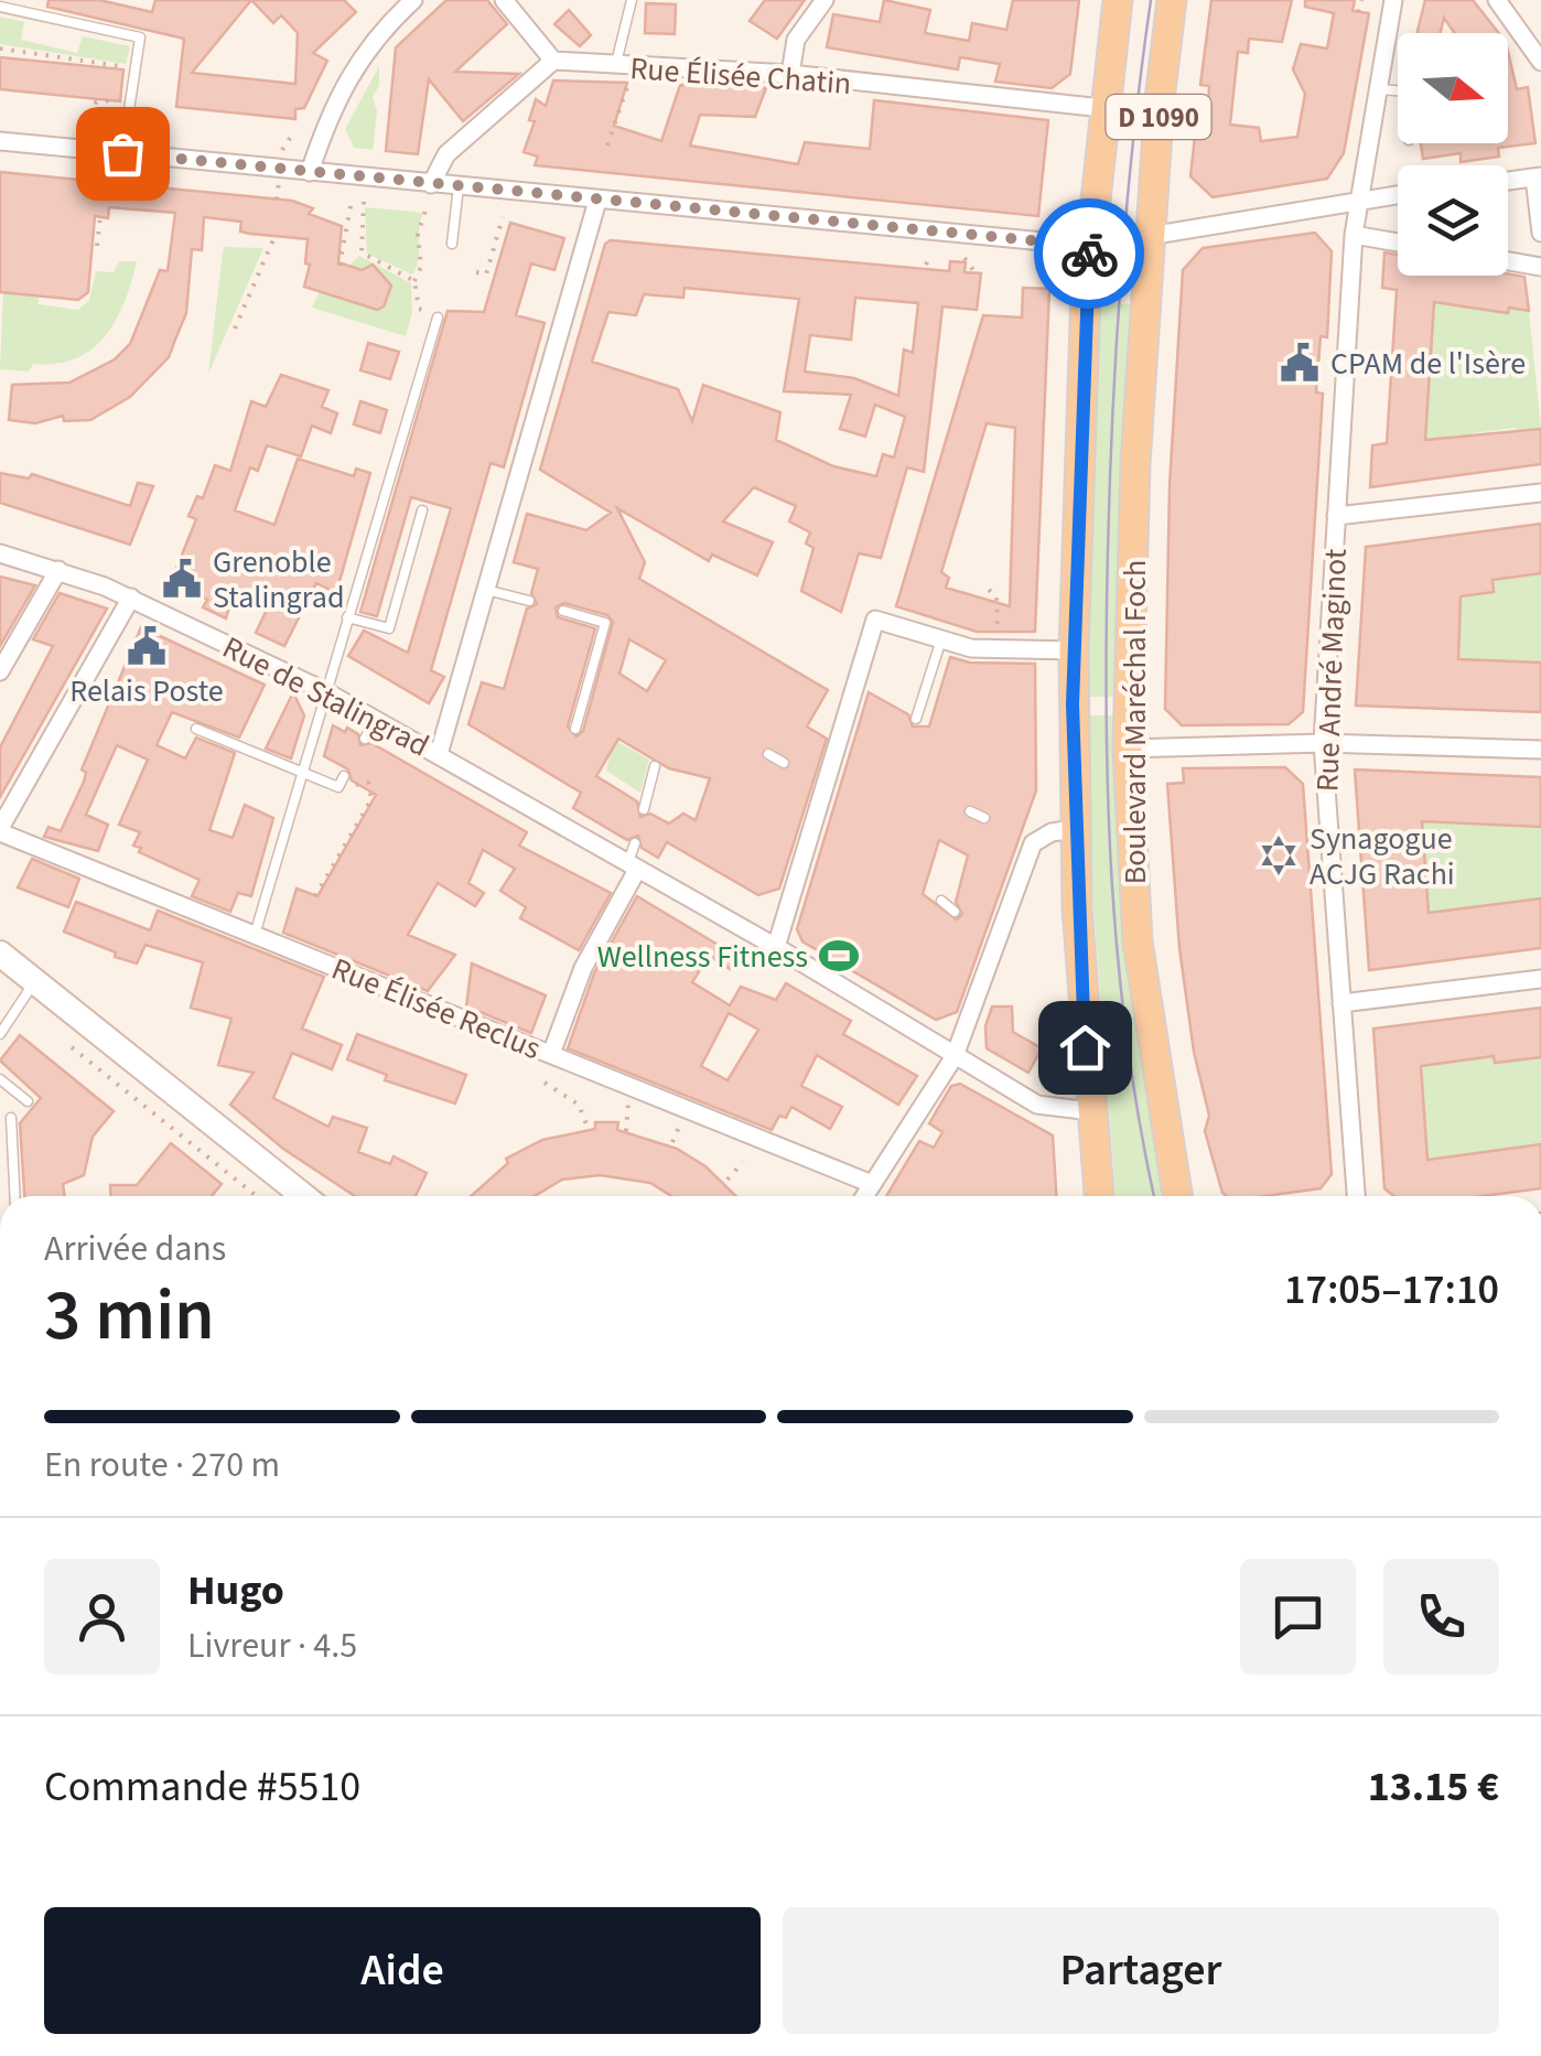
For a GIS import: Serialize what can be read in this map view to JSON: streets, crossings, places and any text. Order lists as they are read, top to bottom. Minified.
{"streets":{"main road":["D 1090","Boulevard Maréchal Foch"],"street":["Rue Élisée Chatin","Rue André Maginot","Rue de Stalingrad","Rue Élisée Reclus"]},"crossings":[["Rue Élisée Chatin","Boulevard Maréchal Foch"],["Rue de Stalingrad","Boulevard Maréchal Foch"]],"places":{"public building":["CPAM de l'Isère","Grenoble Stalingrad","Relais Poste"],"synagogue":["Synagogue ACJG Rachi"],"sports":["Wellness Fitness"]},"north":"right","page":{"heading":["3 min","Arrivée dans","17:05–17:10"],"panel":["Hugo","Livreur · 4.5","Commande #5510","13.15 €"],"bar":"En route · 270 m","buttons":["Aide","Partager"]}}
